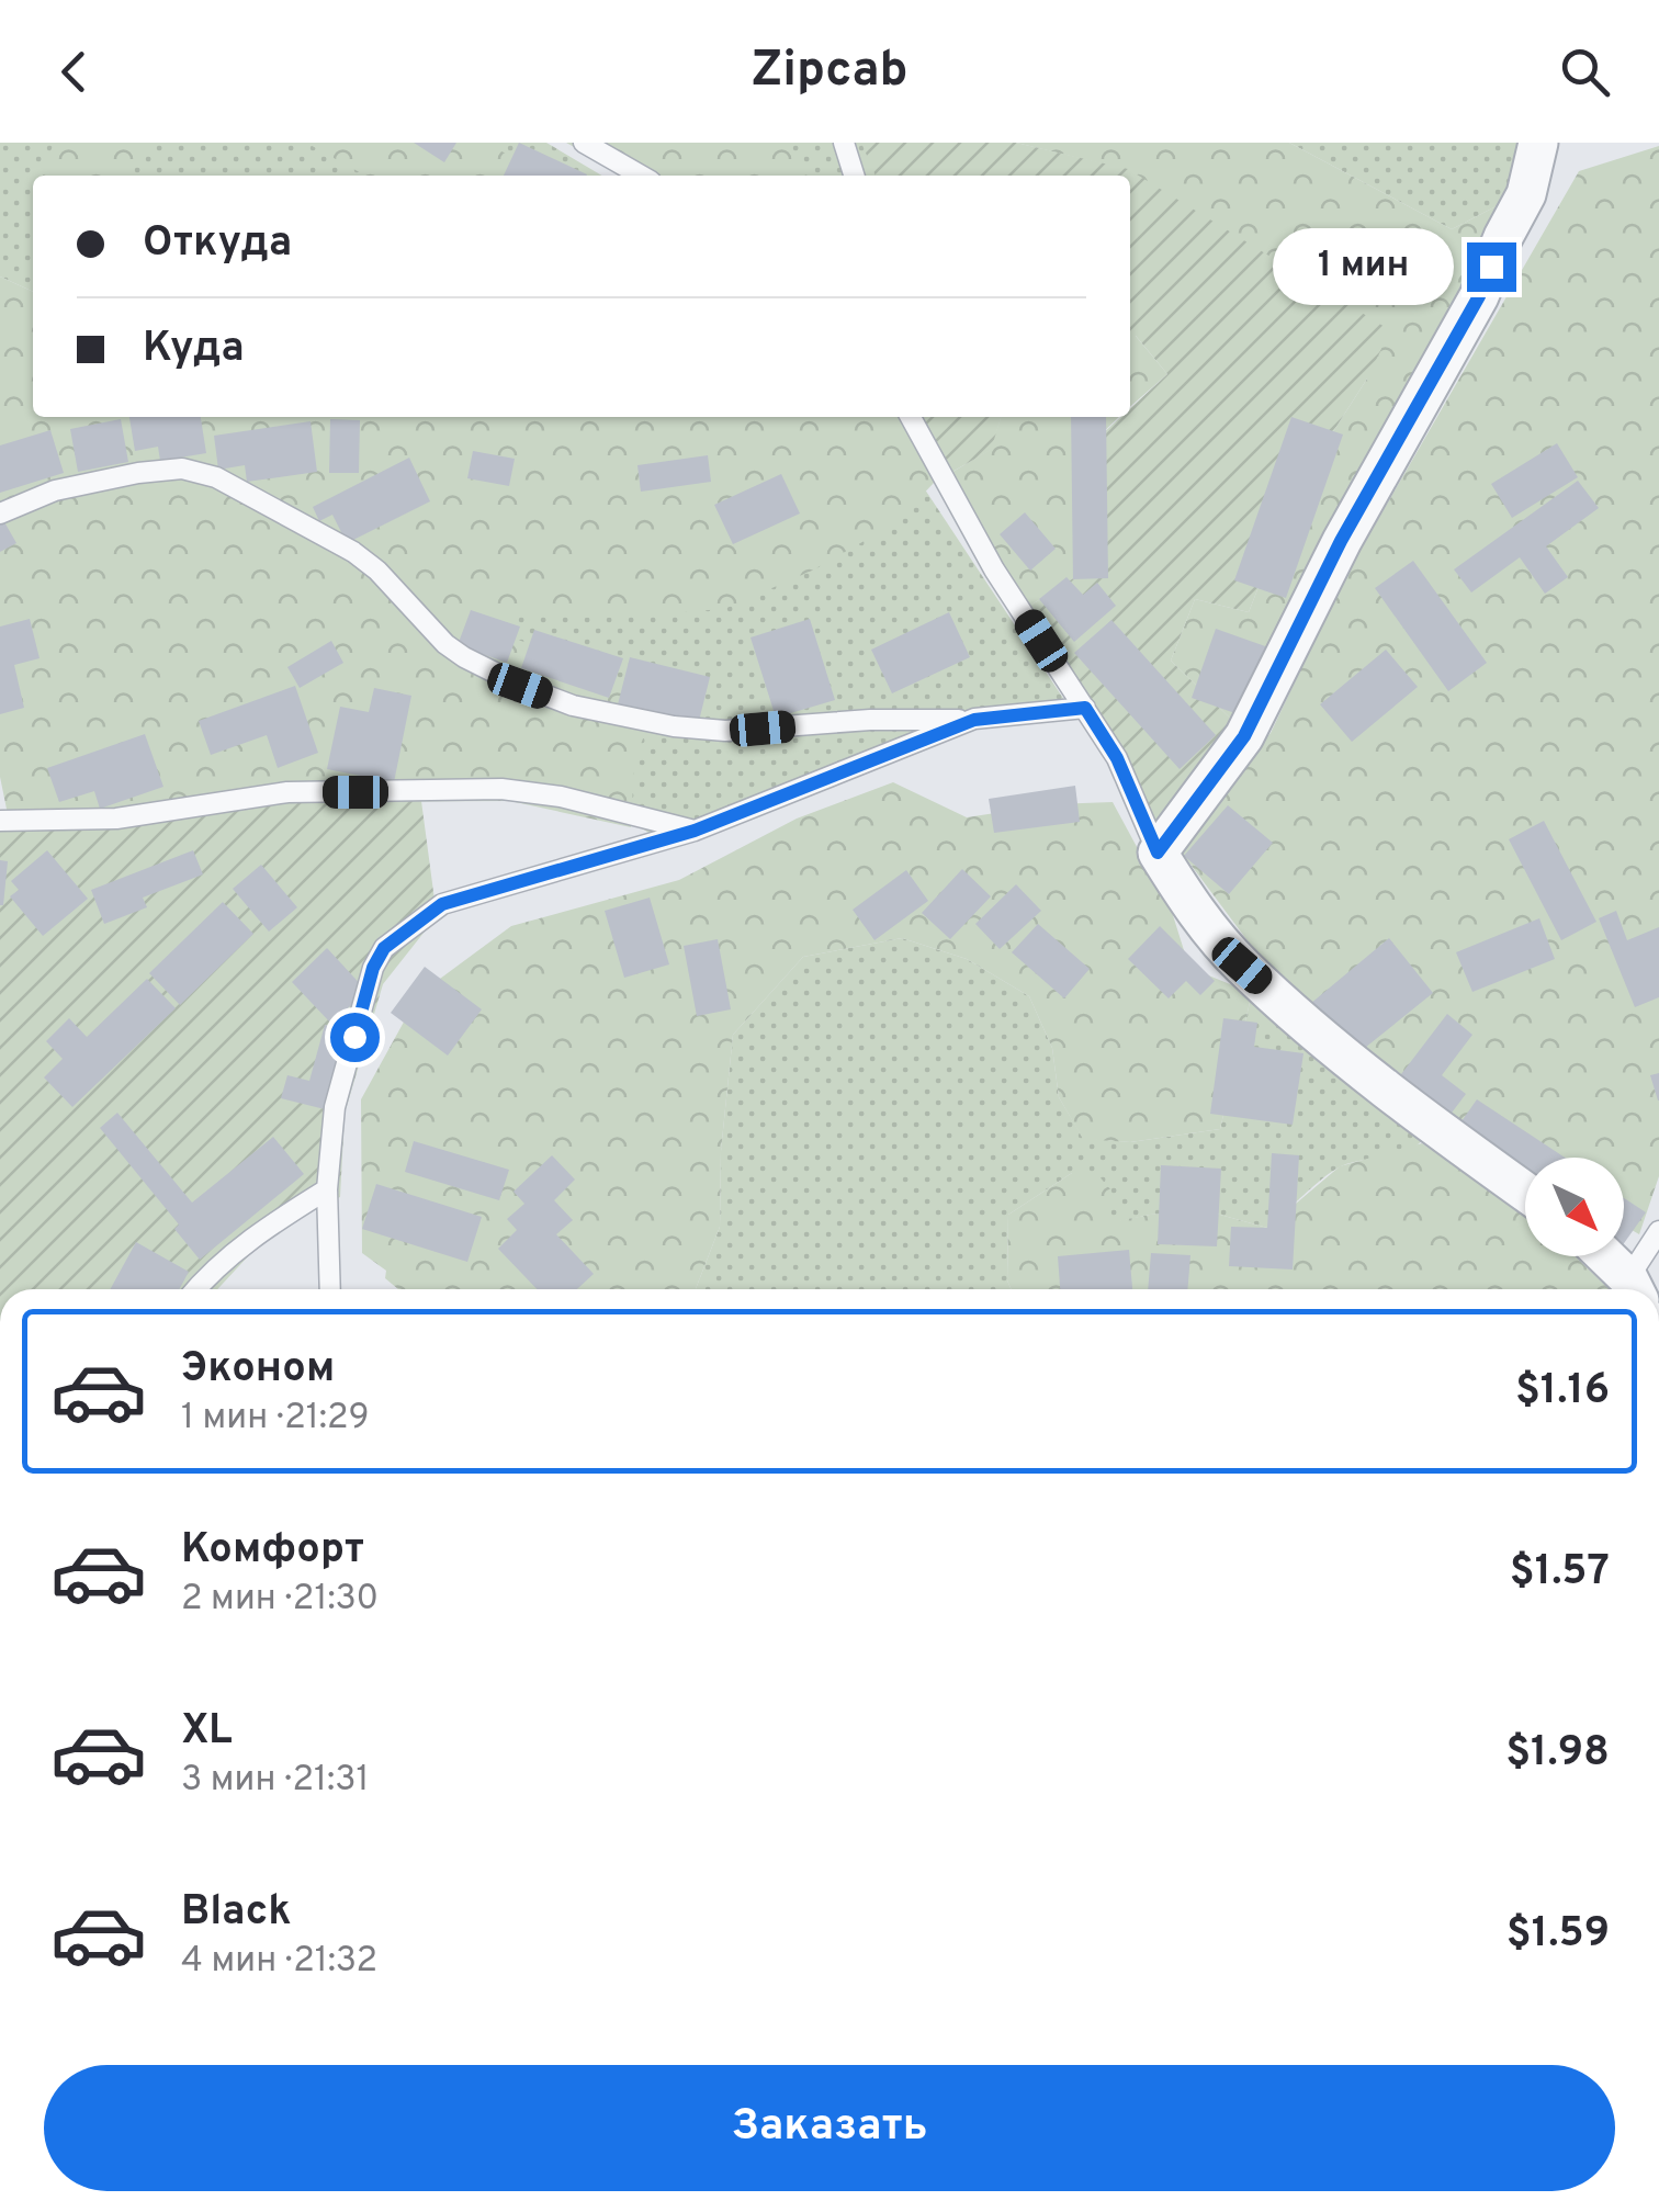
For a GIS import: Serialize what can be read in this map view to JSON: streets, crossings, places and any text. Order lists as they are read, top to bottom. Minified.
{"north":"bottom right","page":{"header":"Zipcab","banner":["Откуда","Куда"],"bubble":"1 мин","list":[{"name":"Эконом","note":"1 мин · 21:29","value":"$1.16"},{"name":"Комфорт","note":"2 мин · 21:30","value":"$1.57"},{"name":"XL","note":"3 мин · 21:31","value":"$1.98"},{"name":"Black","note":"4 мин · 21:32","value":"$1.59"}],"buttons":"Заказать"}}
